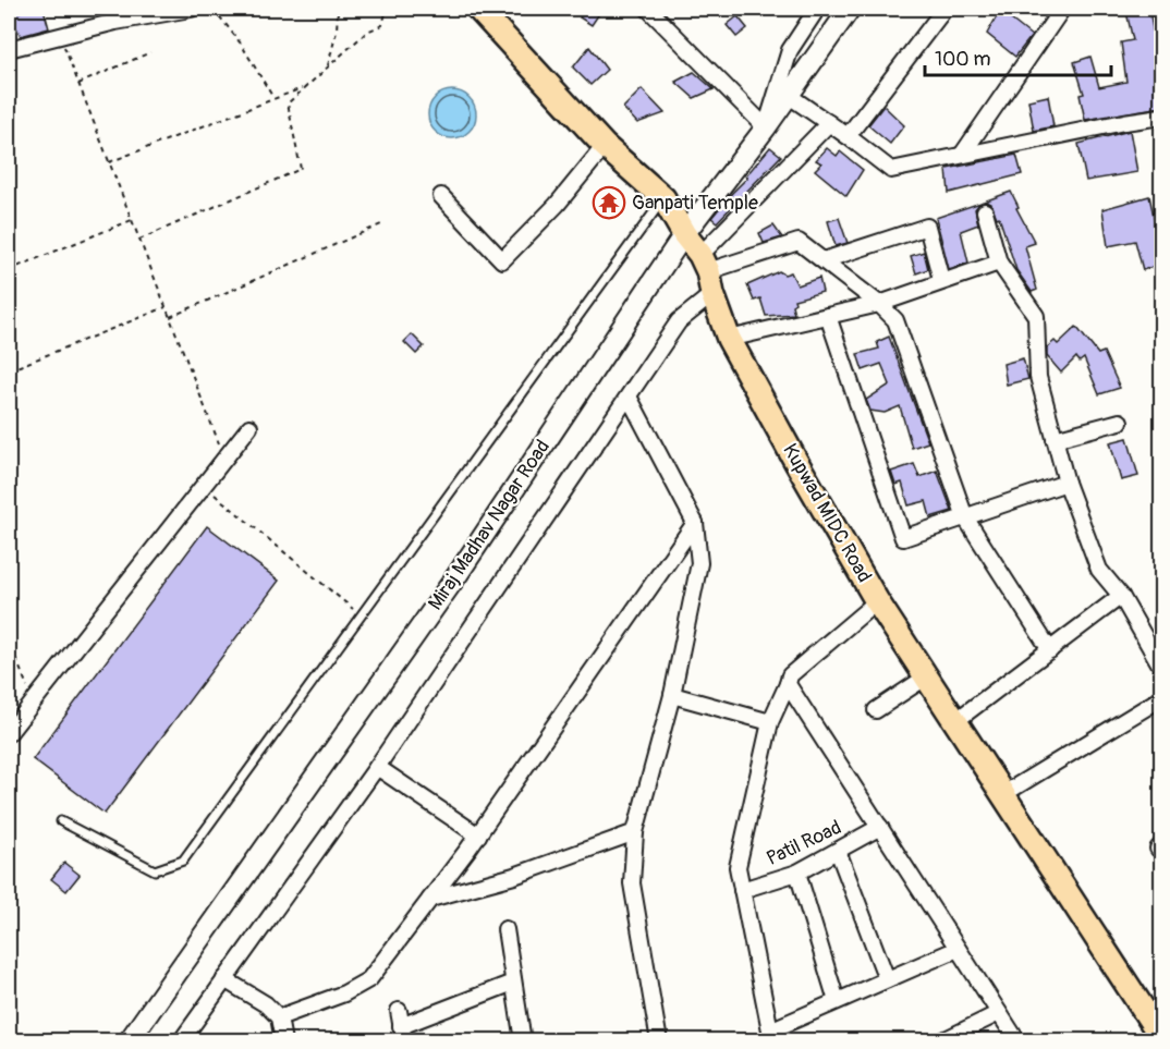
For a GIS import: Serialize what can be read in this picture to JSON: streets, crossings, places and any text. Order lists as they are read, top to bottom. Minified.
{"streets":{"main road":["Kupwad MIDC Road"],"street":["Miraj Madhav Nagar Road","Patil Road"]},"crossings":[["Kupwad MIDC Road","Miraj Madhav Nagar Road"]],"places":{"temple":["Ganpati Temple"]},"scale_bar":"100 m"}
